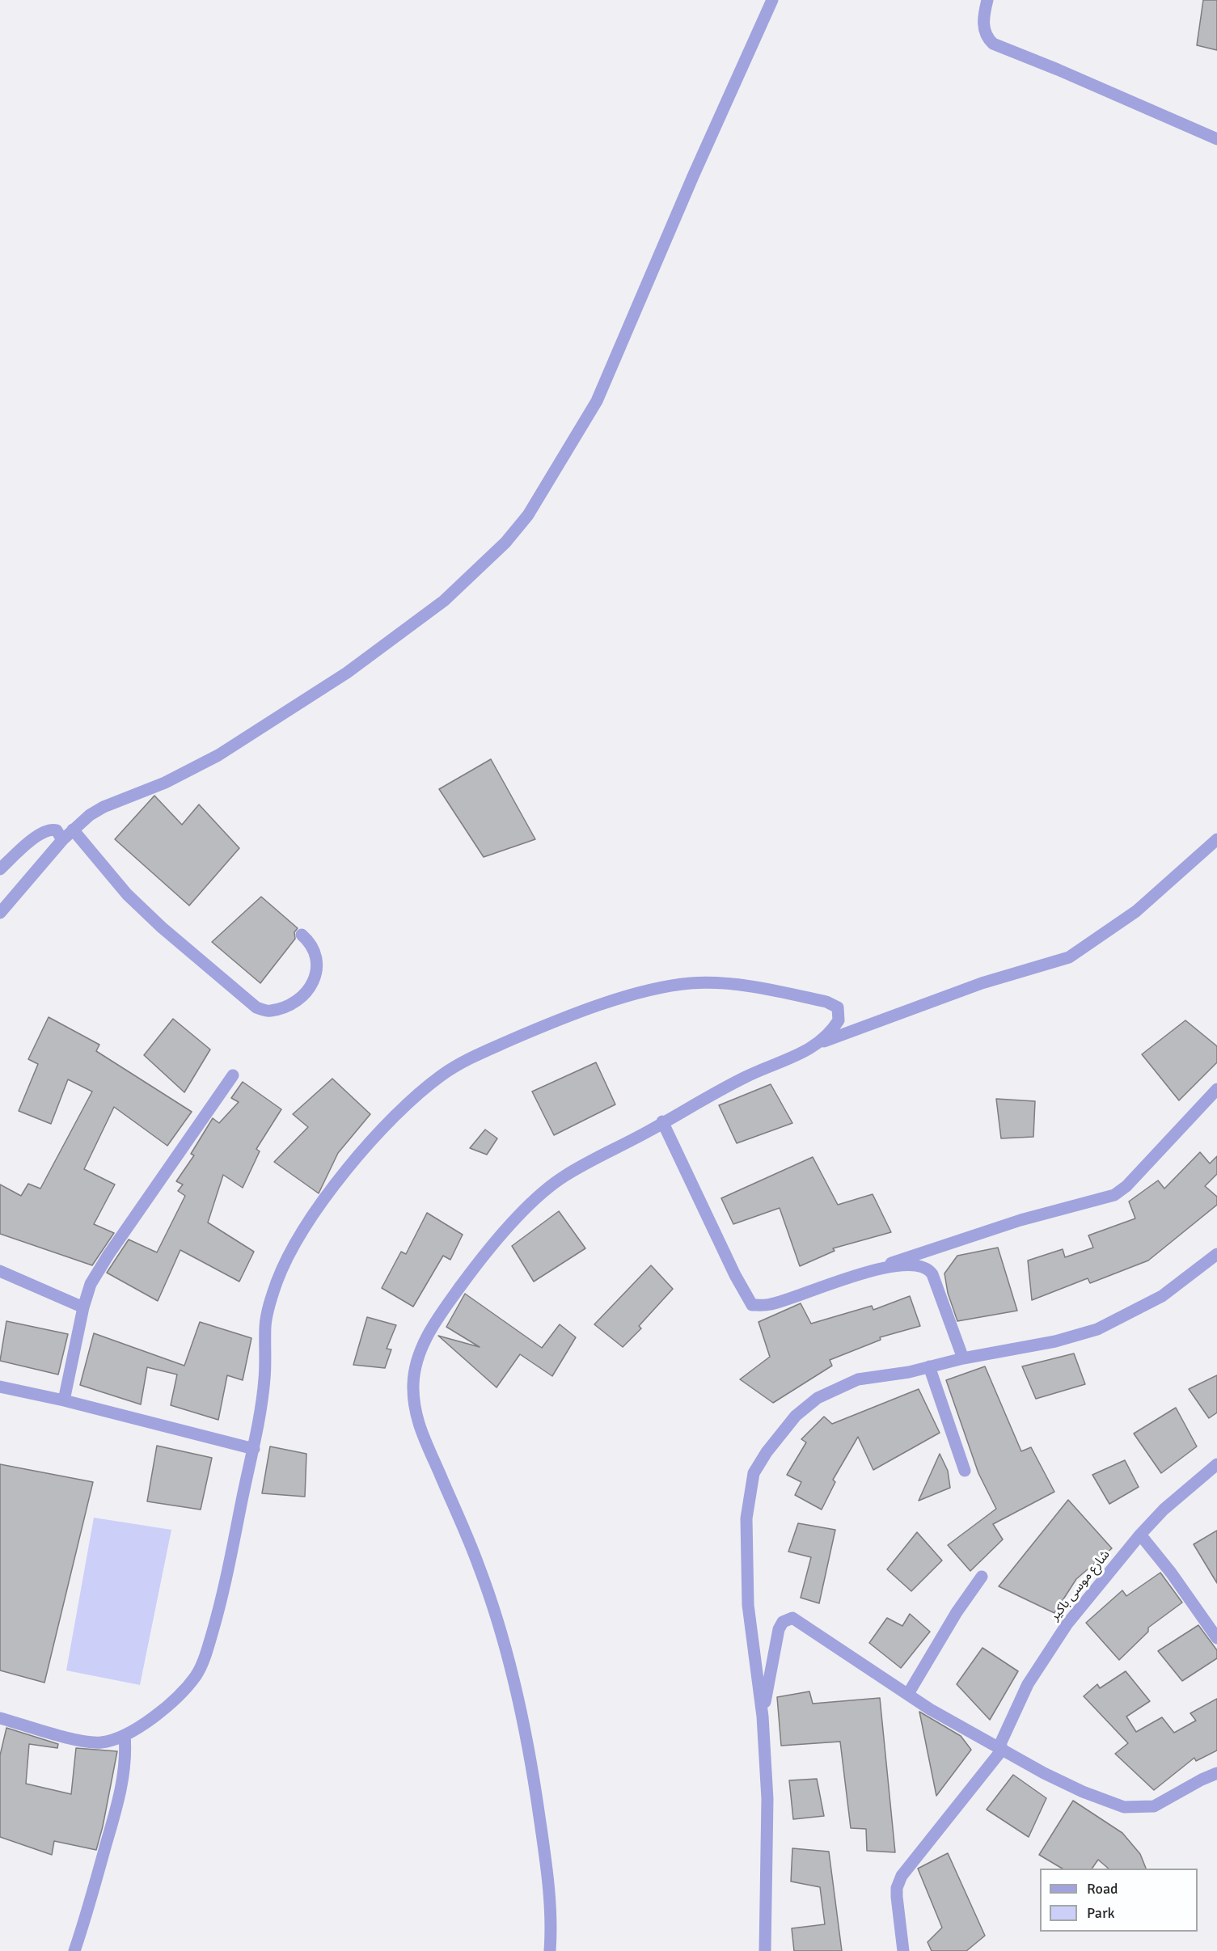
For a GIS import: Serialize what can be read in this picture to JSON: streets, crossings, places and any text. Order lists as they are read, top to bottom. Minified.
{"streets":{"street":["شارع موسى باكير"]},"legend":["Road","Park"]}
